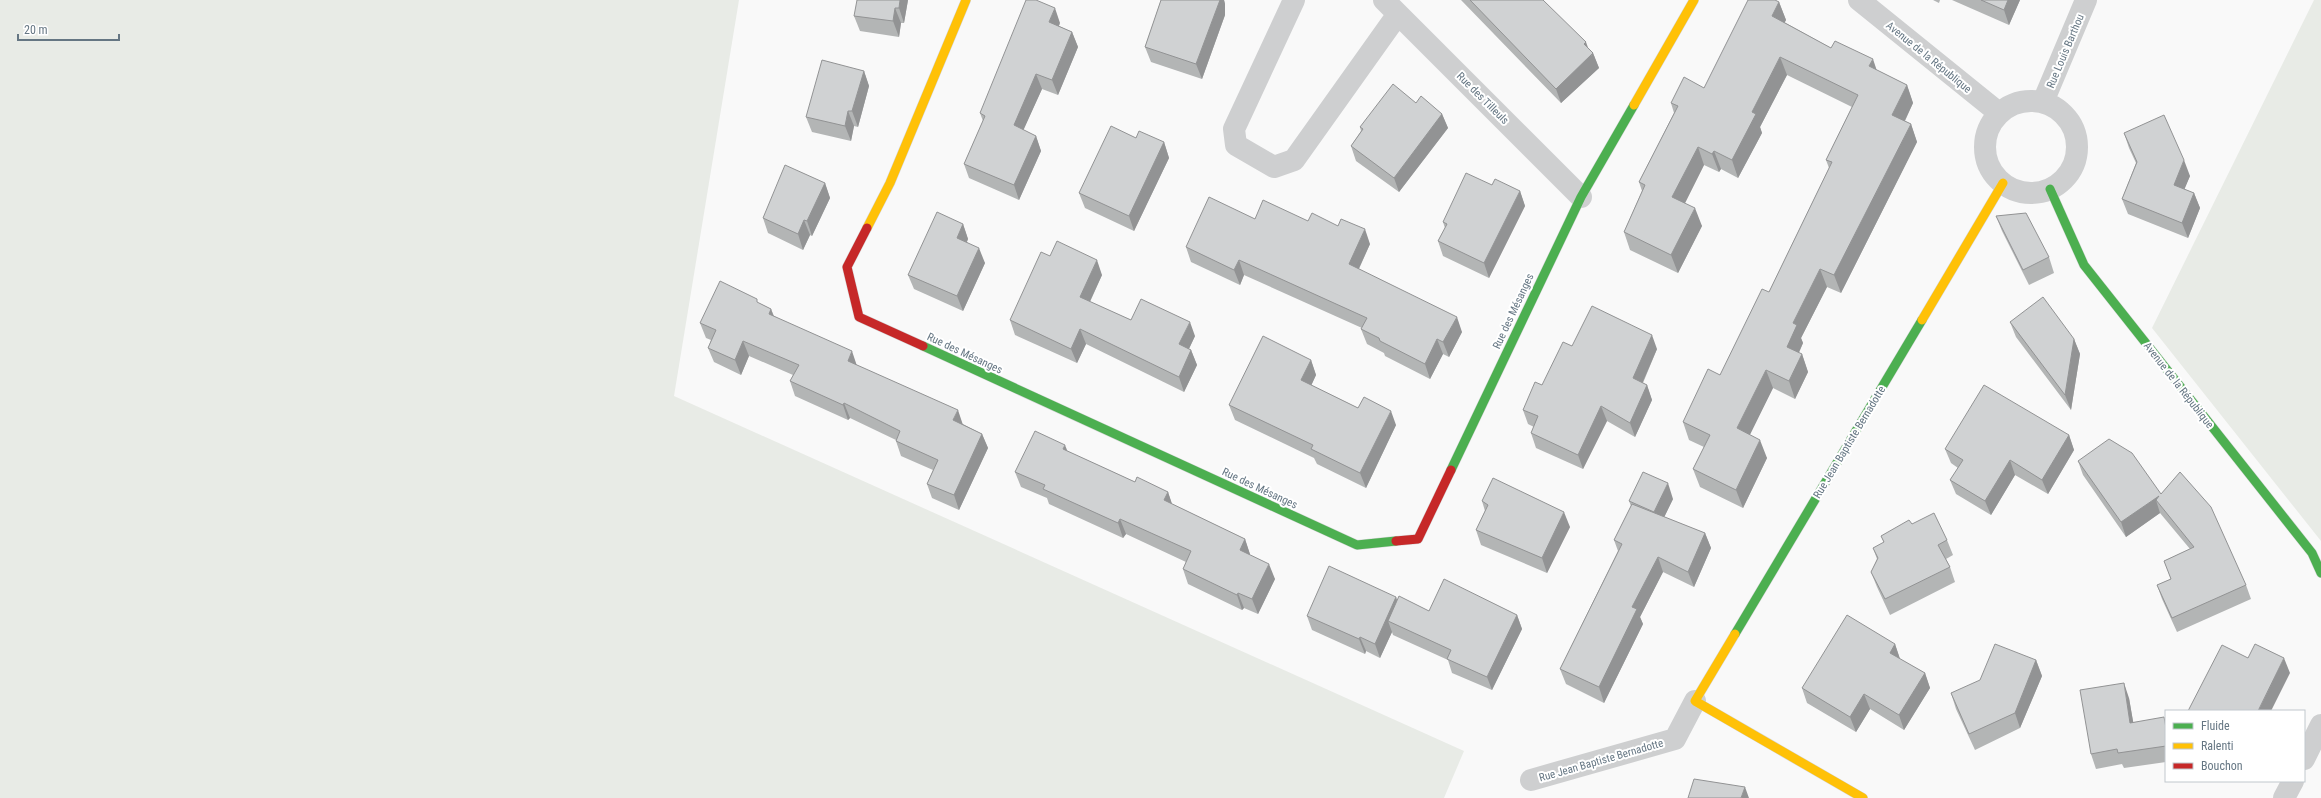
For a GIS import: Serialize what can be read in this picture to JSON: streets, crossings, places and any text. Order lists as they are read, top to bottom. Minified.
{"streets":{"street":["Rue Louis Barthou","Avenue de la République","Rue des Tilleuls","Rue des Mésanges","Rue Jean Baptiste Bernadotte"]},"crossings":[["Rue Louis Barthou","Avenue de la République"],["Rue Louis Barthou","Rue Jean Baptiste Bernadotte"],["Avenue de la République","Rue Jean Baptiste Bernadotte"],["Rue des Tilleuls","Rue des Mésanges"]],"legend":["Fluide","Ralenti","Bouchon"],"scale_bar":"20 m"}
